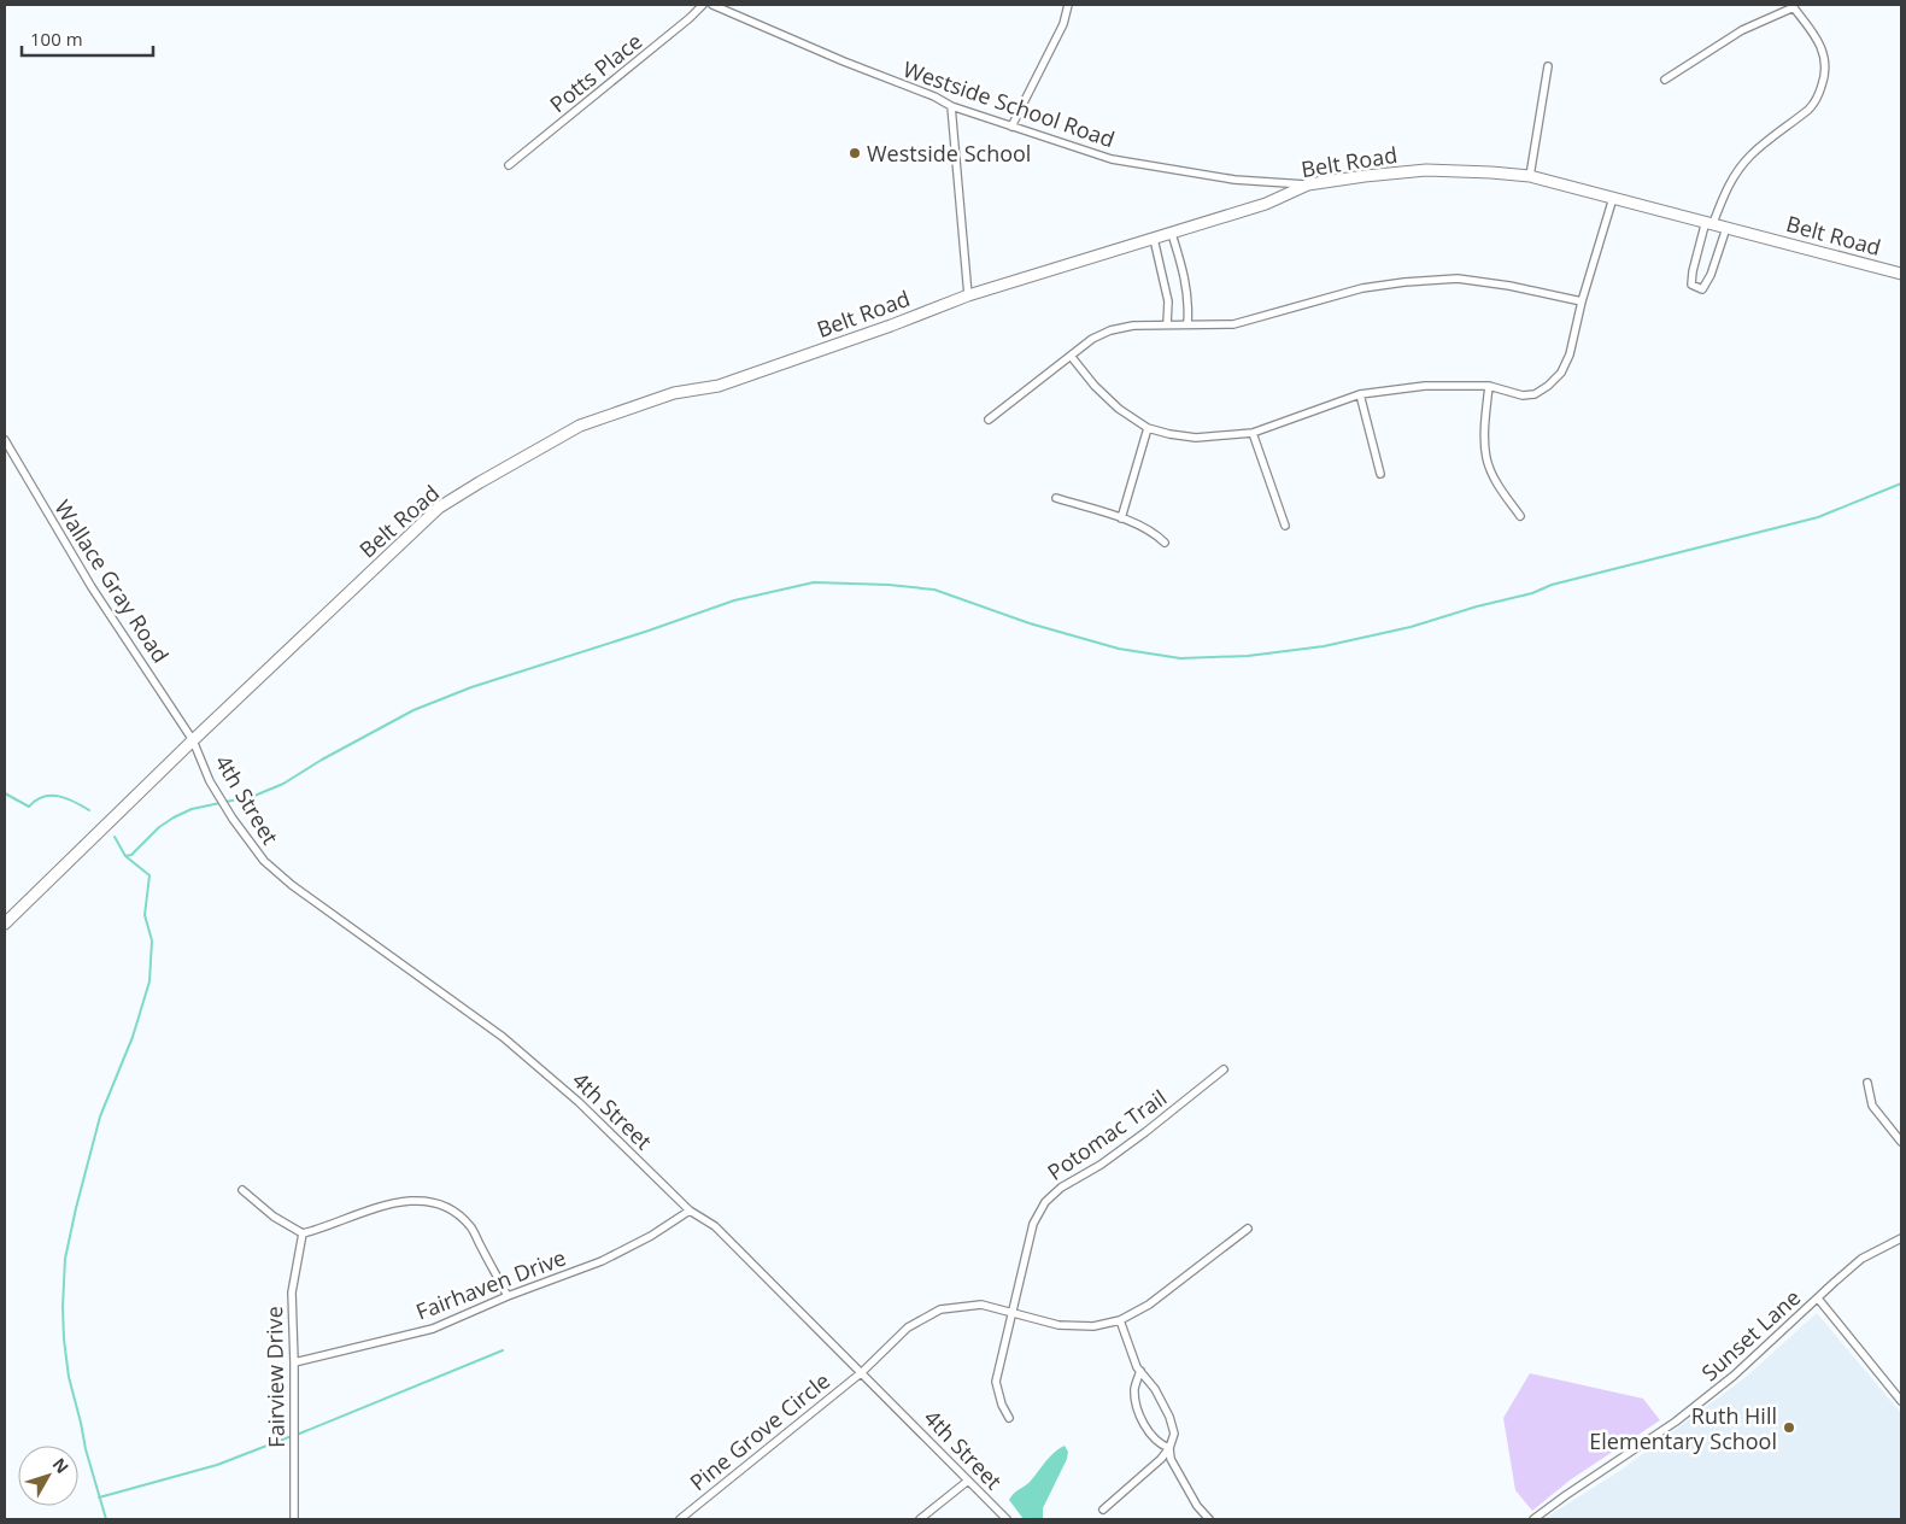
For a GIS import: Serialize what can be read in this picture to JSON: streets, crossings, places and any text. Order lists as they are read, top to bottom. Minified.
{"streets":{"street":["Potts Place","Westside School Road","Belt Road","Wallace Gray Road","4th Street","Potomac Trail","Fairhaven Drive","Sunset Lane","Fairview Drive","Pine Grove Circle"]},"crossings":[["Westside School Road","Belt Road"],["Belt Road","Wallace Gray Road"],["Belt Road","4th Street"],["Wallace Gray Road","4th Street"],["4th Street","Fairhaven Drive"],["4th Street","Pine Grove Circle"],["Potomac Trail","Pine Grove Circle"],["Fairhaven Drive","Fairview Drive"]],"places":["Westside School","Ruth Hill Elementary School"],"scale_bar":"100 m","north":"top right"}
